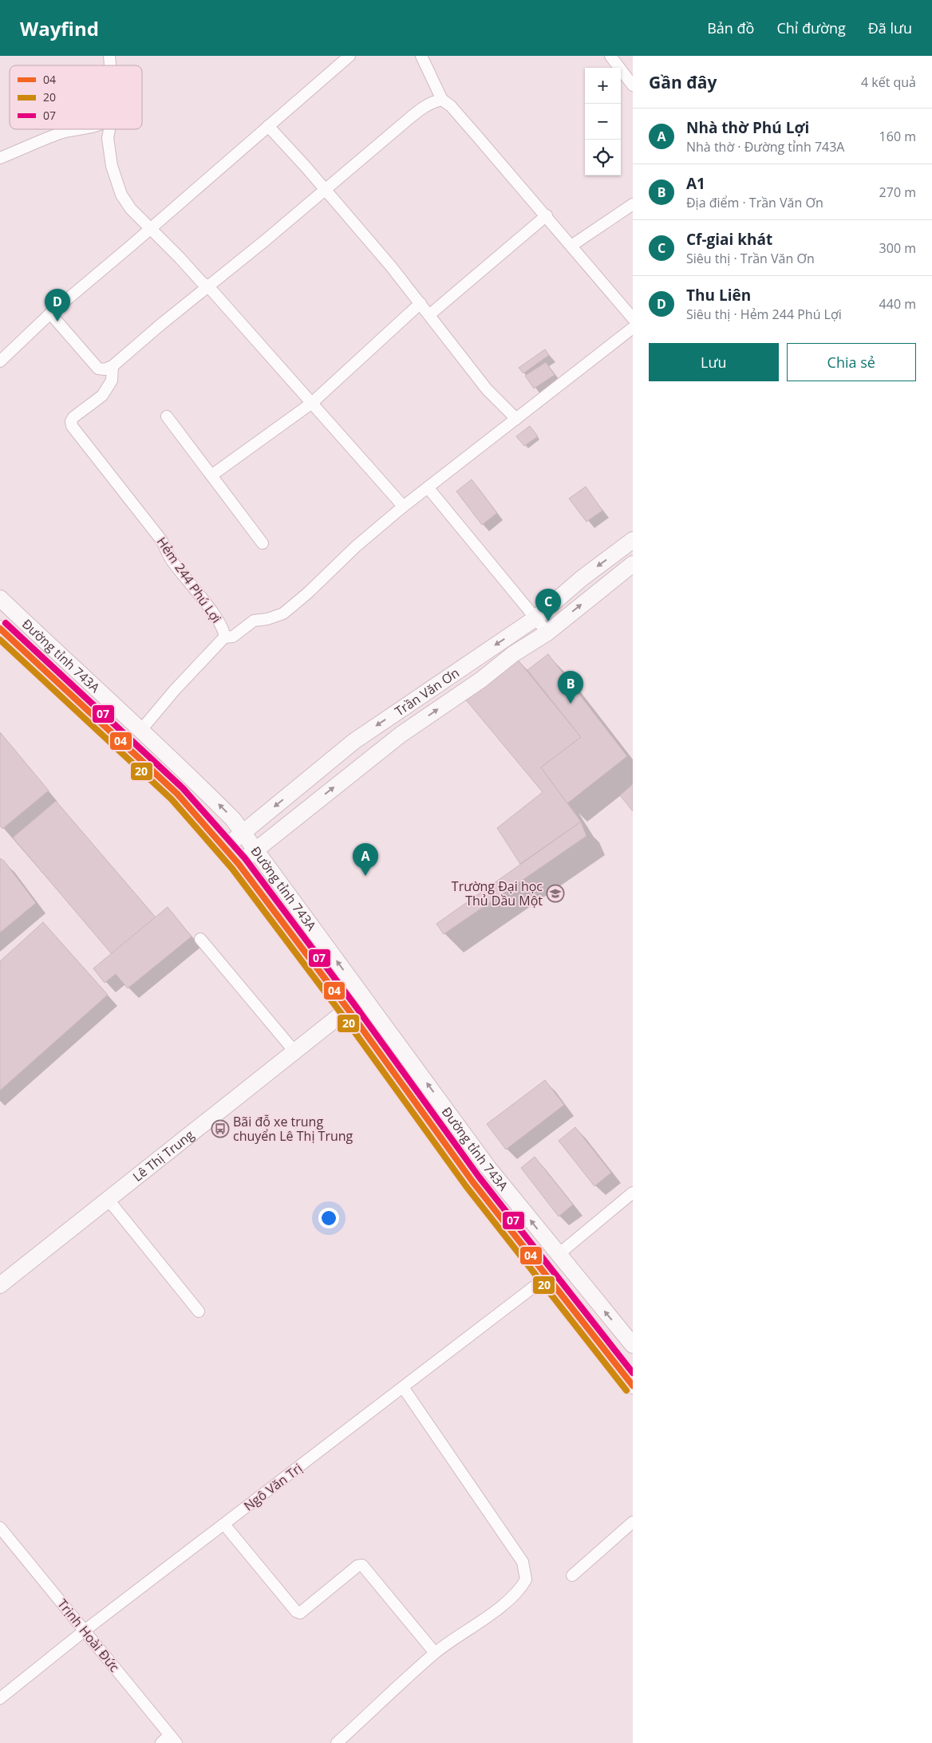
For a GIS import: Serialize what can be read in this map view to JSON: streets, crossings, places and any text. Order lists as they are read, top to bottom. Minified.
{"streets":{"main road":["Đường tỉnh 743A","Trần Văn Ơn","Lê Thị Trung"],"street":["Hẻm 244 Phú Lợi","Ngô Văn Trị","Trịnh Hoài Đức"]},"crossings":[["Hẻm 244 Phú Lợi","Đường tỉnh 743A"],["Đường tỉnh 743A","Trần Văn Ơn"],["Đường tỉnh 743A","Lê Thị Trung"],["Đường tỉnh 743A","Ngô Văn Trị"],["Ngô Văn Trị","Trịnh Hoài Đức"]],"places":{"school or university":["Trường Đại học Thủ Dầu Một"],"bus stop":["Bãi đỗ xe trung chuyển Lê Thị Trung"]},"lines":["transit line 07","transit line 04","transit line 20"],"legend":["04","20","07"],"page":{"header":"Wayfind","nav":["Bản đồ","Chỉ đường","Đã lưu"],"heading":["Gần đây","4 kết quả"],"map_buttons":["+","−"],"list":[{"mark":"A","name":"Nhà thờ Phú Lợi","note":"Nhà thờ · Đường tỉnh 743A","value":"160 m"},{"mark":"B","name":"A1","note":"Địa điểm · Trần Văn Ơn","value":"270 m"},{"mark":"C","name":"Cf-giai khát","note":"Siêu thị · Trần Văn Ơn","value":"300 m"},{"mark":"D","name":"Thu Liên","note":"Siêu thị · Hẻm 244 Phú Lợi","value":"440 m"}],"pins":["D","C","B","A"],"buttons":["Lưu","Chia sẻ"]}}
